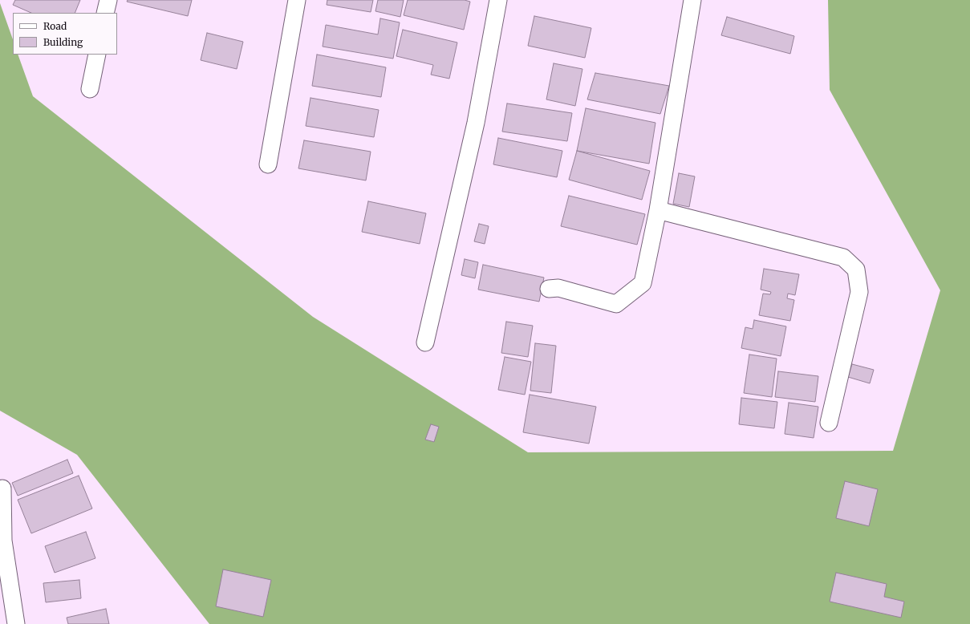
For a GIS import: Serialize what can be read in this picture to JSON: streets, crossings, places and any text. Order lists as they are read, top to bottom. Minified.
{"legend":["Road","Building"]}
